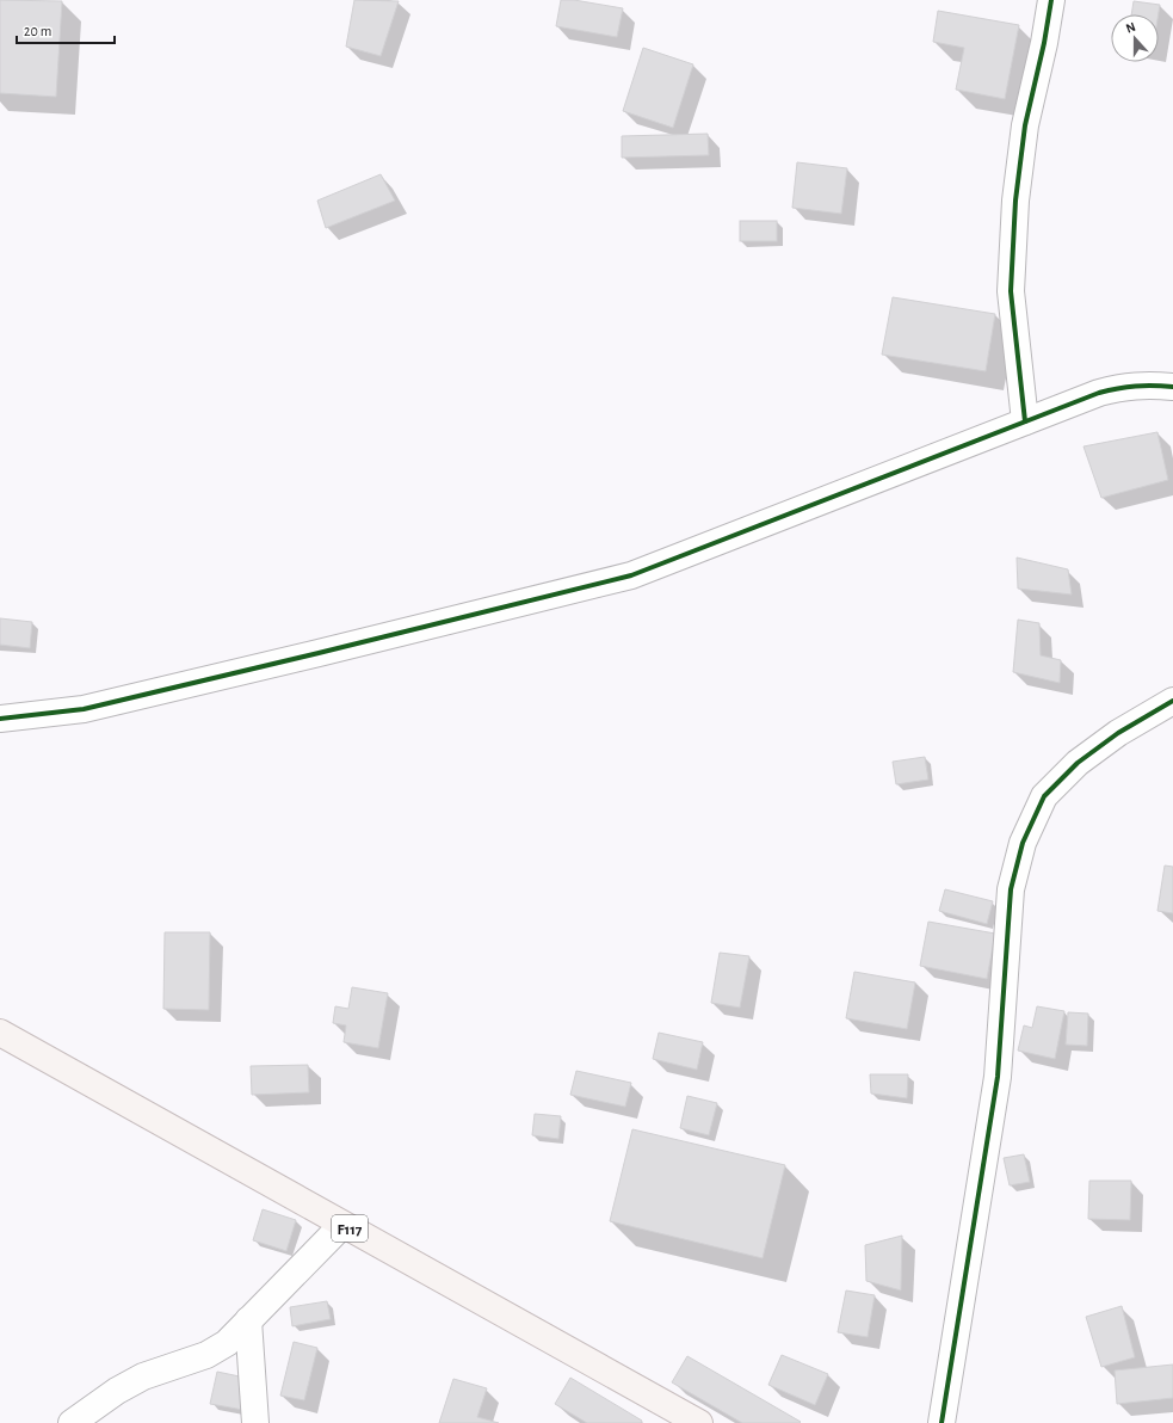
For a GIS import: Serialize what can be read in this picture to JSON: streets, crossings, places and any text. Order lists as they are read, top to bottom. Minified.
{"streets":{"main road":["F117"]},"scale_bar":"20 m","north":"top"}
